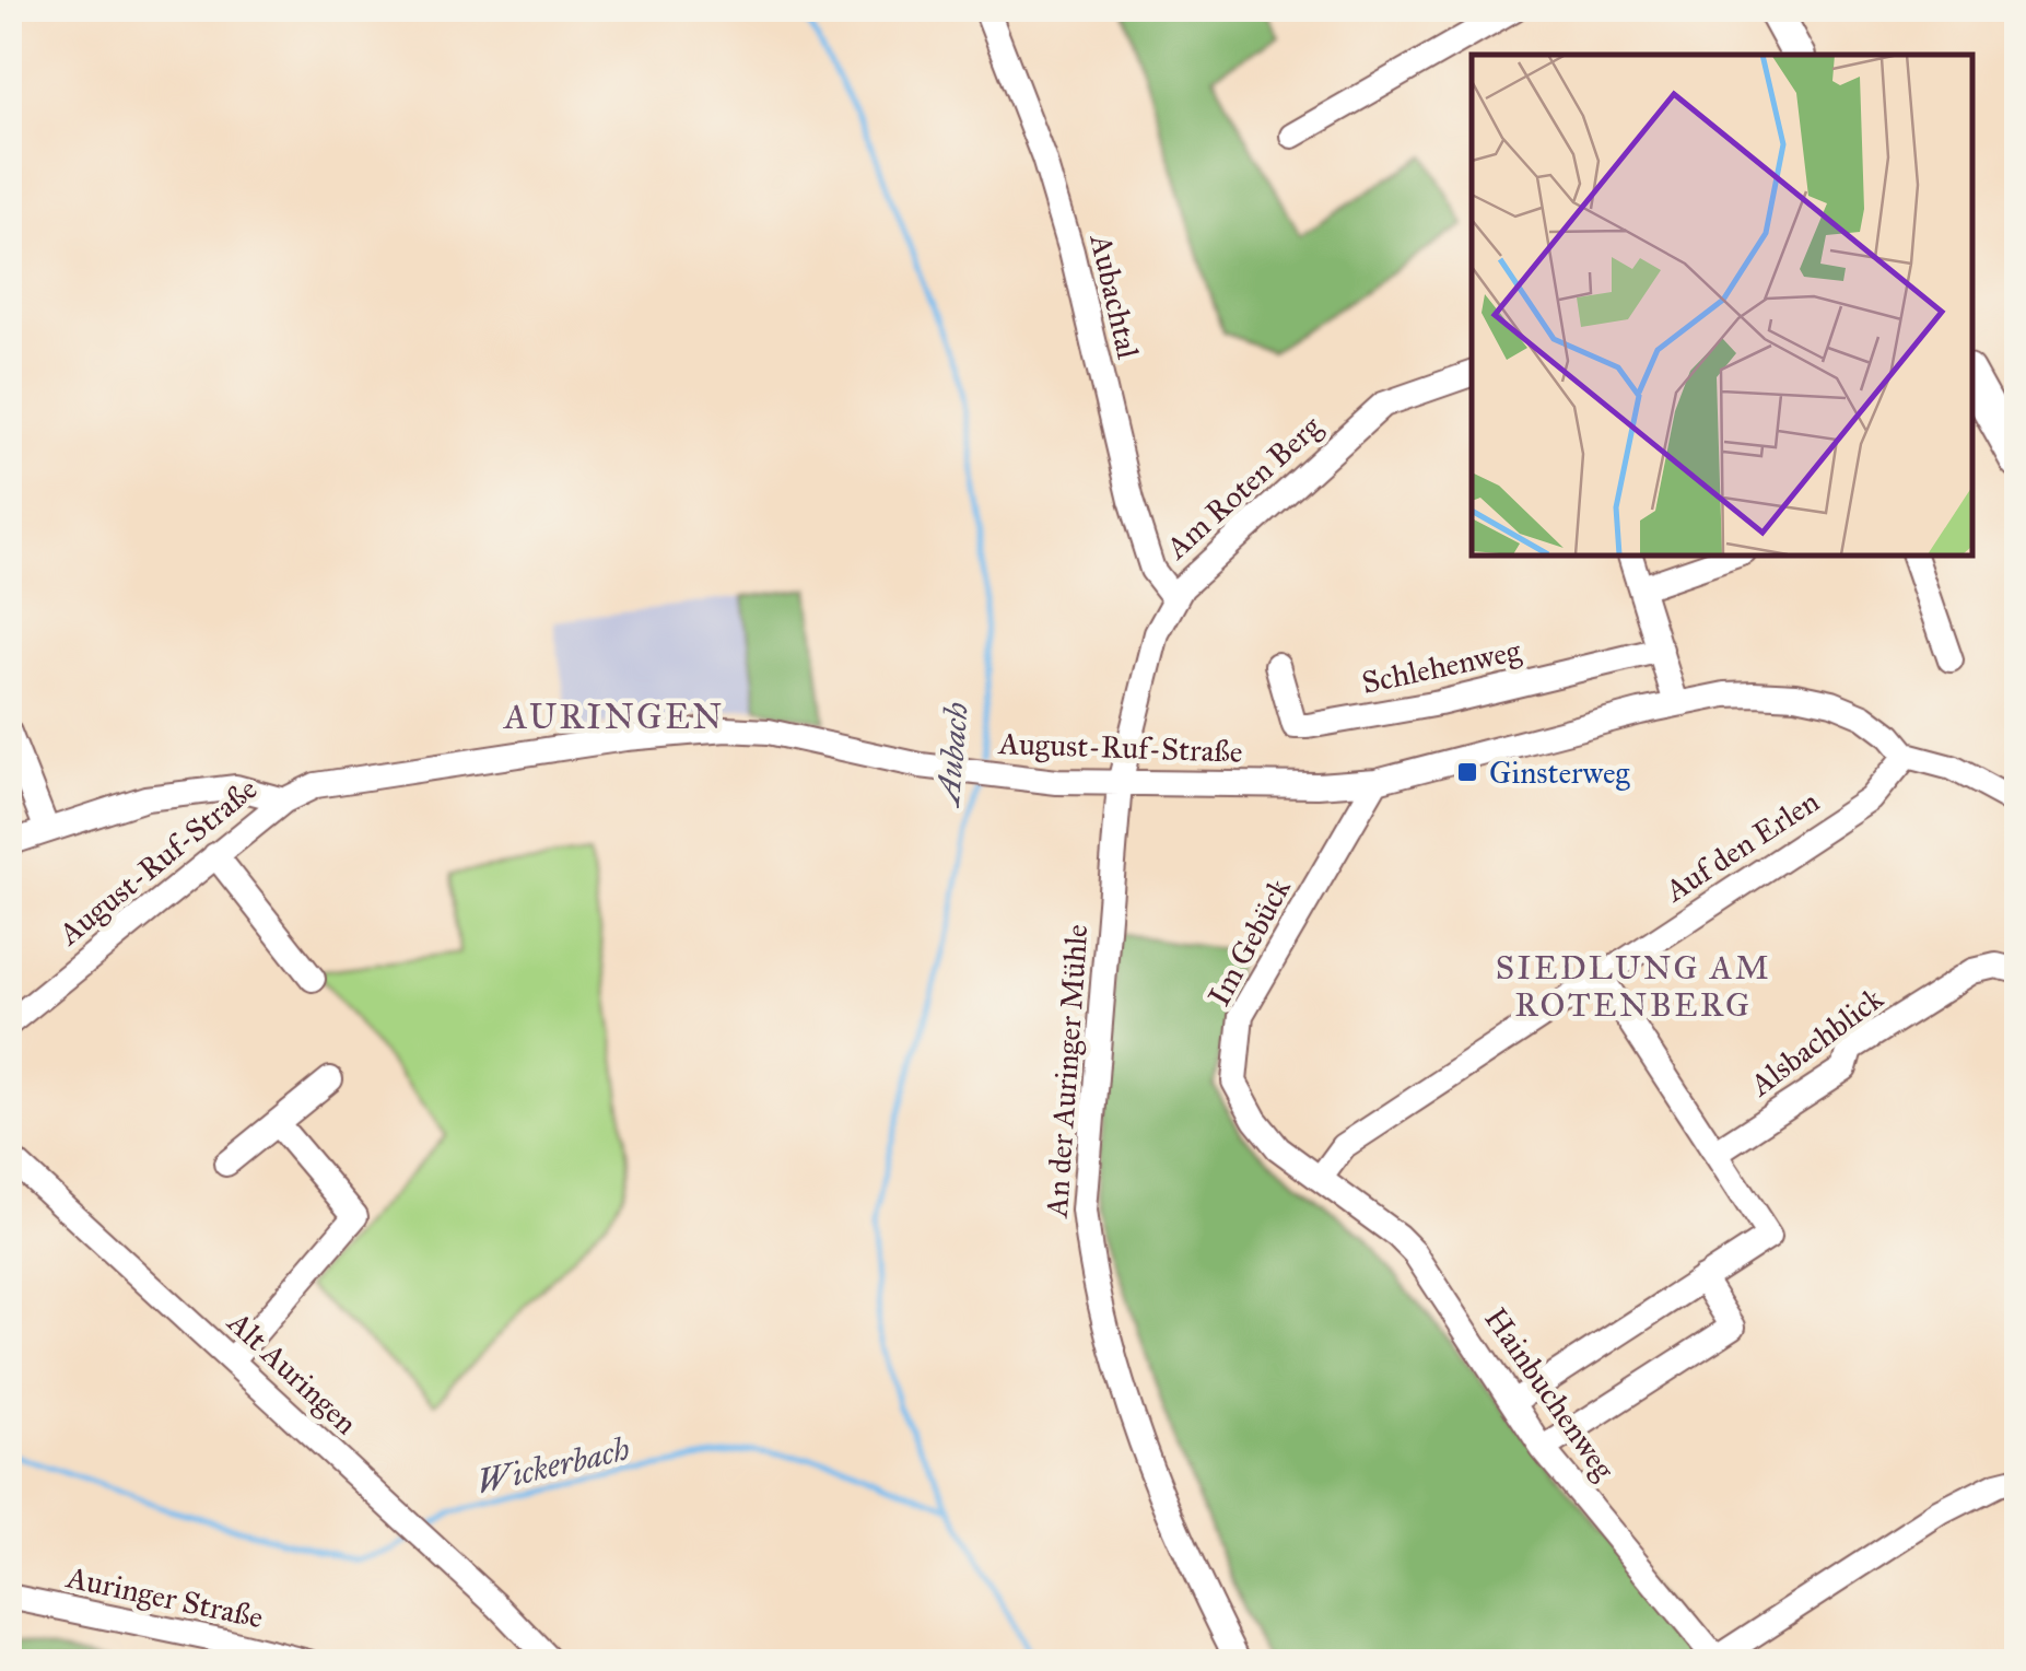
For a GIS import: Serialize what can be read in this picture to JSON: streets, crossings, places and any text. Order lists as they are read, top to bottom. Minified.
{"streets":{"street":["Aubachtal","Am Roten Berg","Schlehenweg","August-Ruf-Straße","Auf den Erlen","Im Gebück","Alsbachblick","An der Auringer Mühle","Alt Auringen","Hainbuchenweg","Auringer Straße"]},"crossings":[["Aubachtal","Am Roten Berg"],["Am Roten Berg","August-Ruf-Straße"],["Am Roten Berg","An der Auringer Mühle"],["August-Ruf-Straße","Auf den Erlen"],["August-Ruf-Straße","Im Gebück"],["August-Ruf-Straße","An der Auringer Mühle"],["Auf den Erlen","Im Gebück"],["Auf den Erlen","Hainbuchenweg"],["Im Gebück","Hainbuchenweg"]],"districts":["AURINGEN","SIEDLUNG AM ROTENBERG"],"water":["Aubach","Wickerbach"],"places":{"transit":["Ginsterweg"]}}
